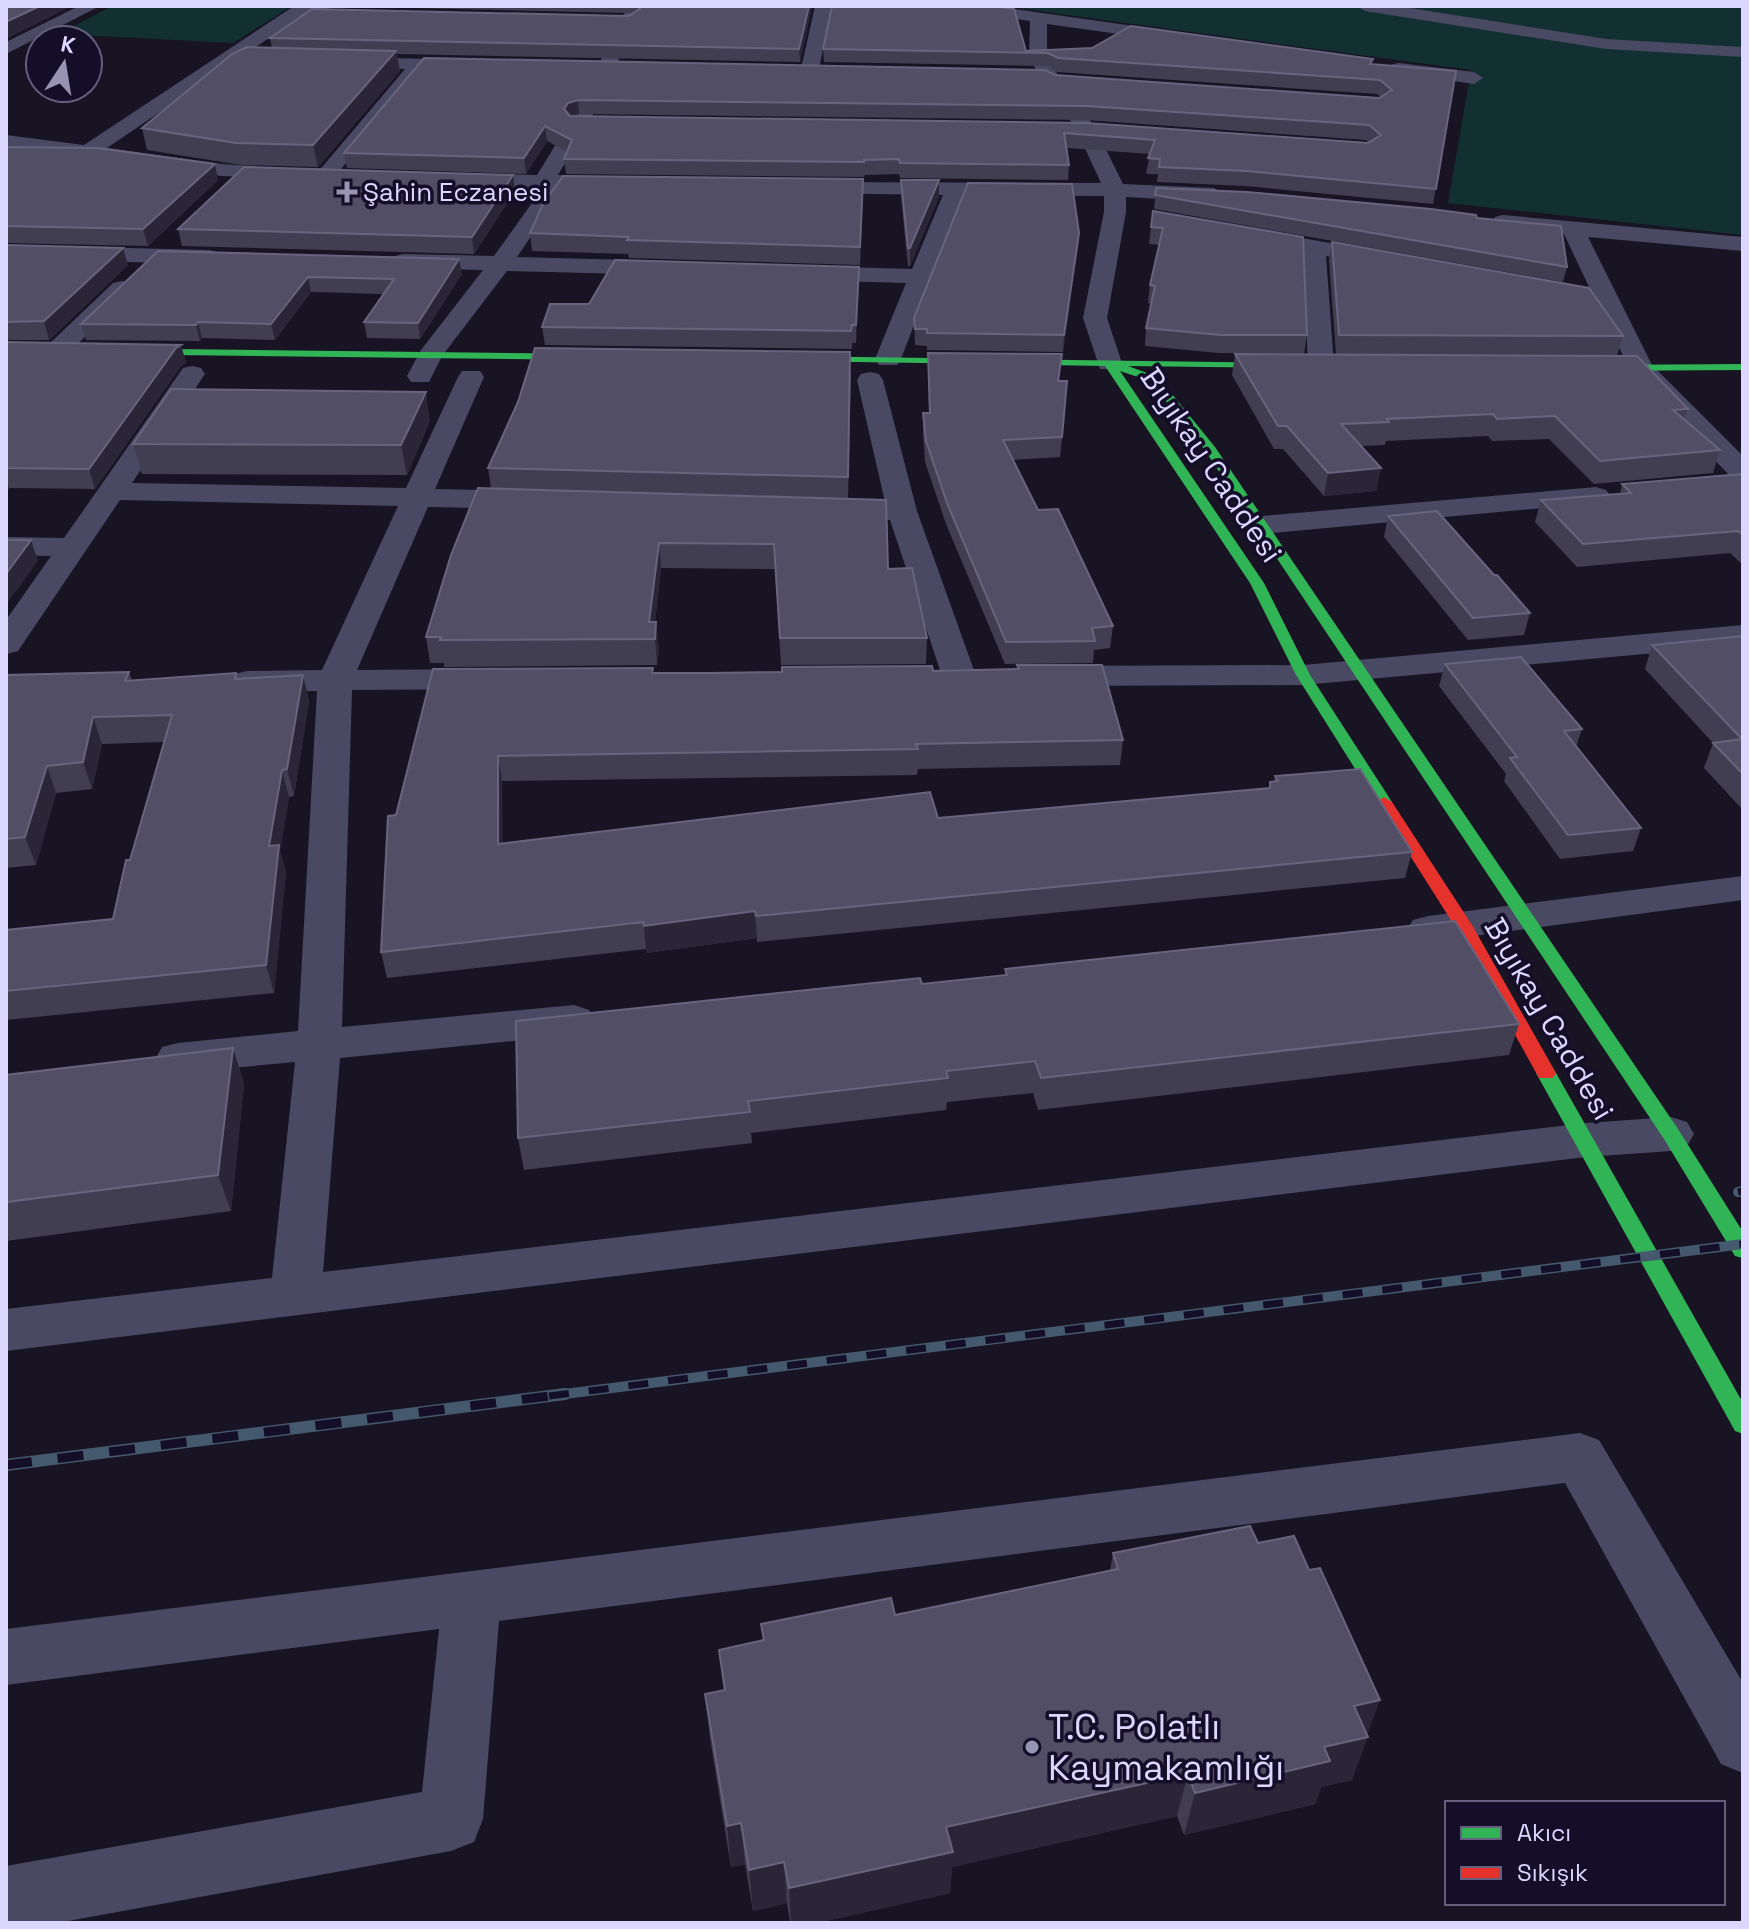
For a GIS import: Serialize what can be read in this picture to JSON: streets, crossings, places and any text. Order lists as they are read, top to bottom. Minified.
{"streets":{"street":["Bıyıkay Caddesi"]},"places":{"health":["Şahin Eczanesi"],"other":["T.C. Polatlı Kaymakamlığı"]},"legend":["Akıcı","Sıkışık"],"north":"top"}
